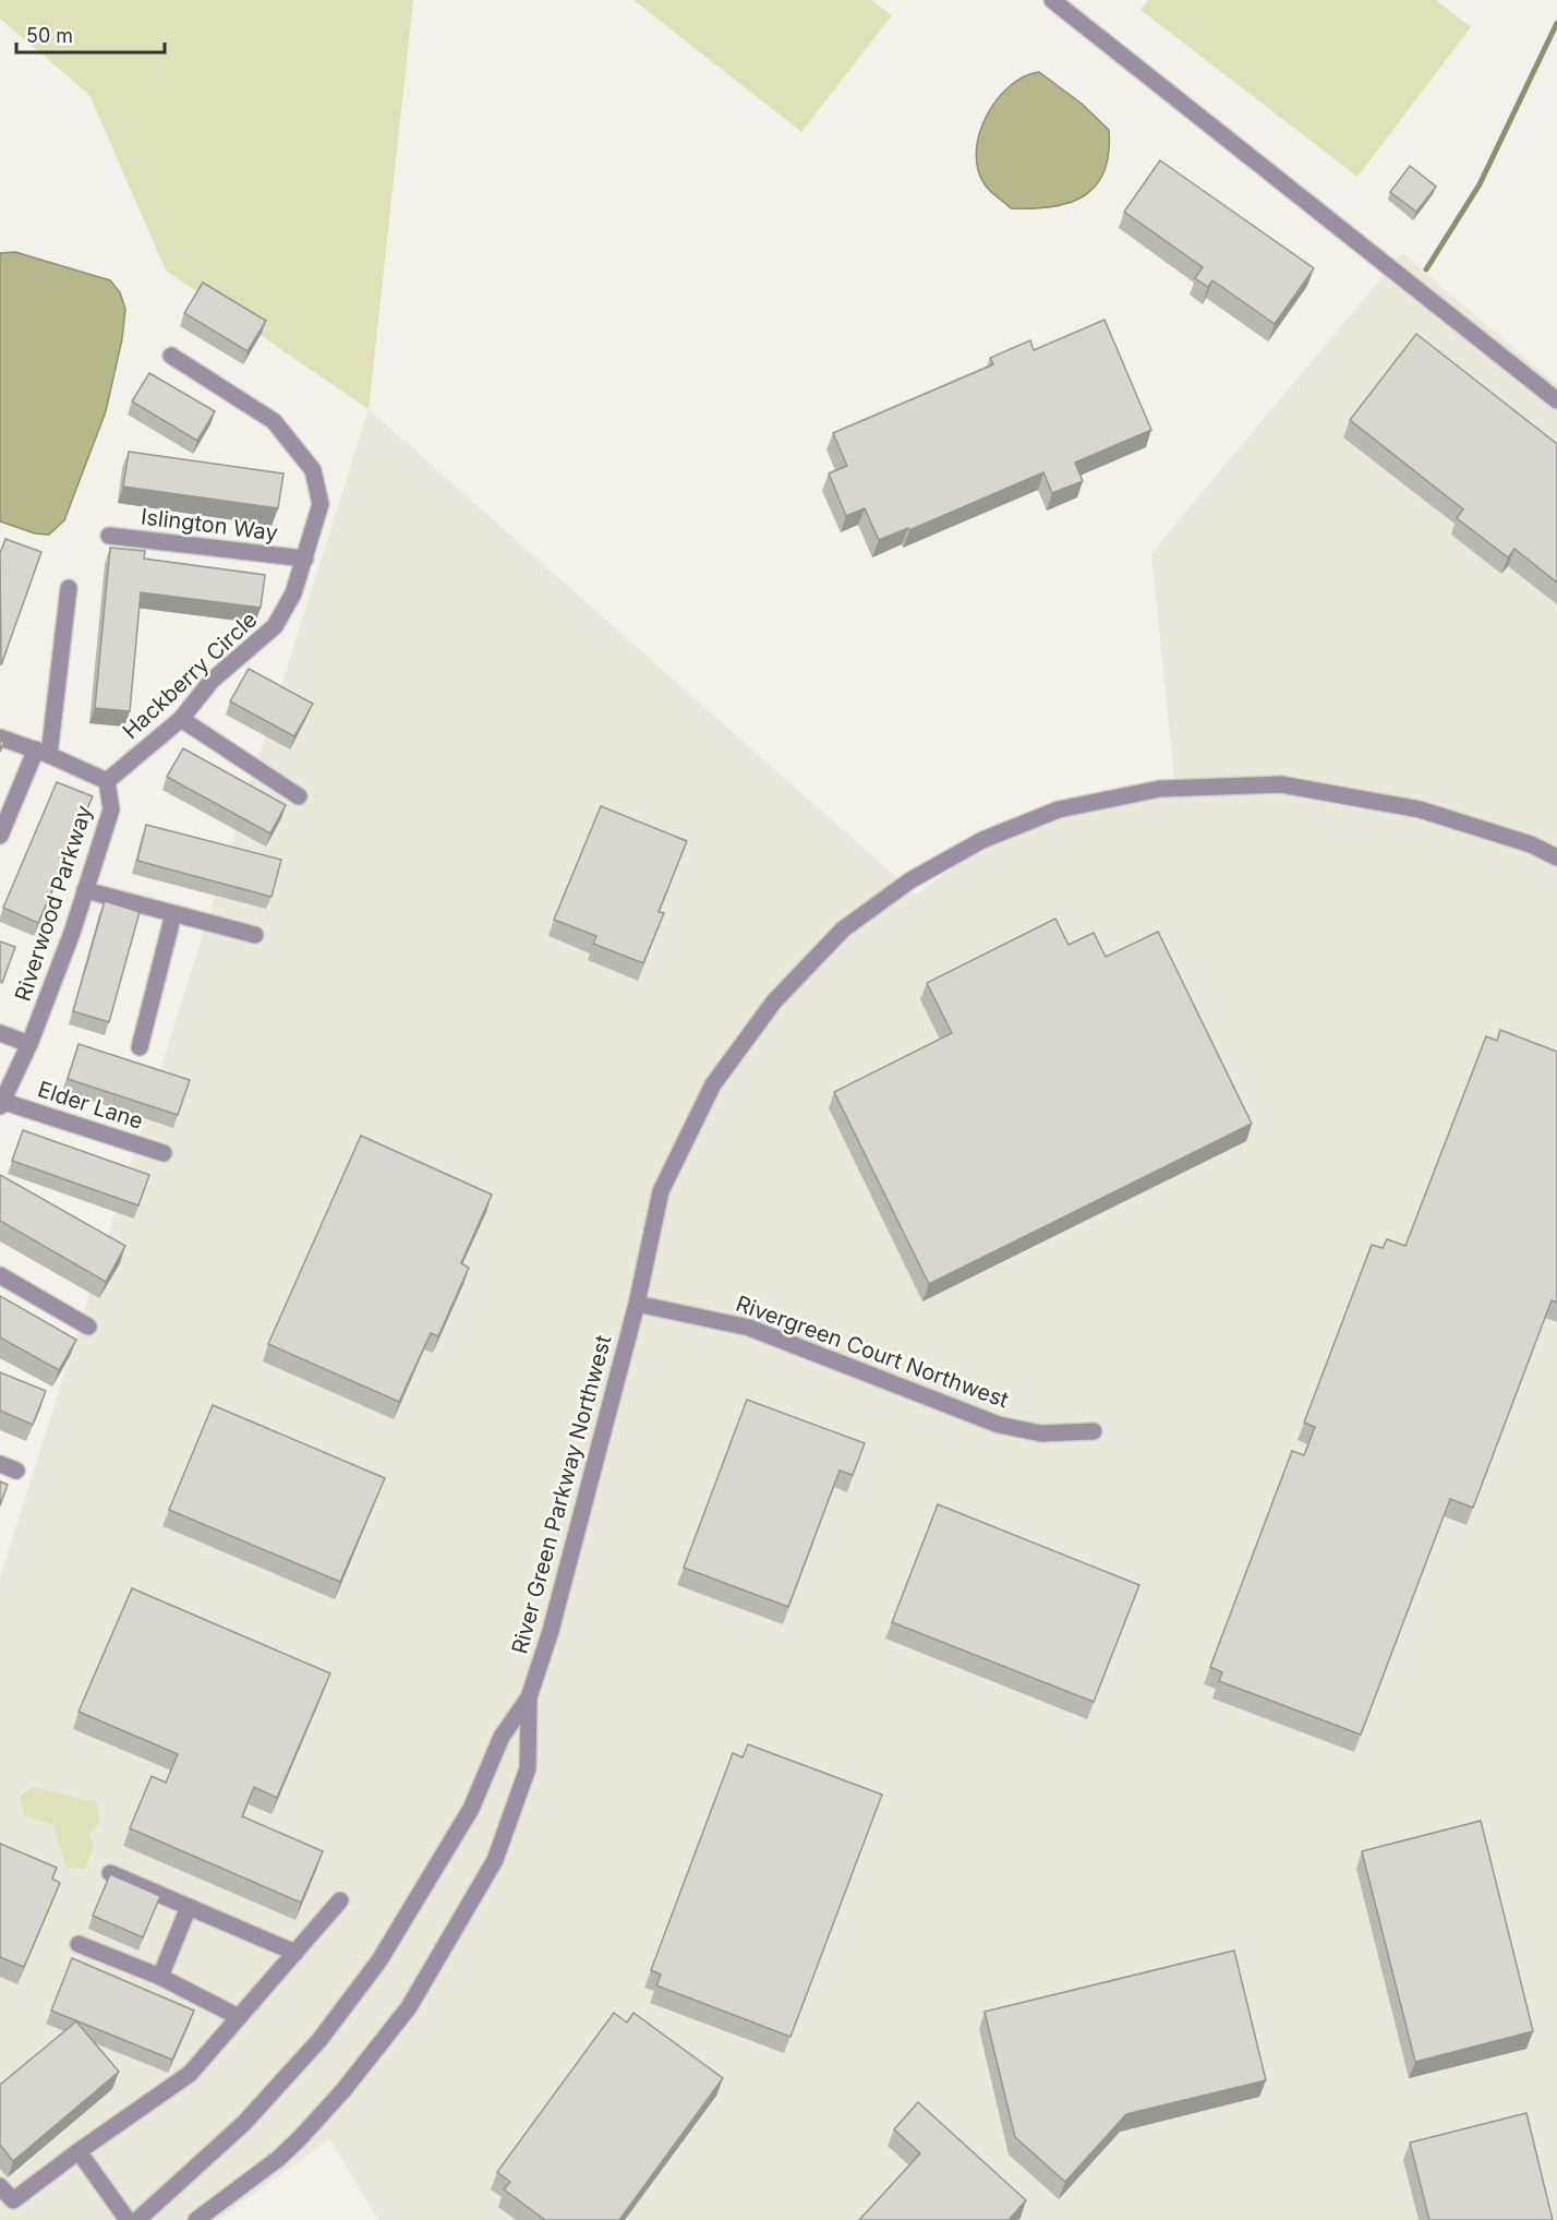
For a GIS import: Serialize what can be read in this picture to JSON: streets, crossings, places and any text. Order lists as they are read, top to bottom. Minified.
{"streets":{"street":["Islington Way","Hackberry Circle","Riverwood Parkway","Elder Lane","Rivergreen Court Northwest","River Green Parkway Northwest"]},"crossings":[["Islington Way","Hackberry Circle"],["Hackberry Circle","Riverwood Parkway"],["Riverwood Parkway","Elder Lane"],["Rivergreen Court Northwest","River Green Parkway Northwest"]],"scale_bar":"50 m"}
